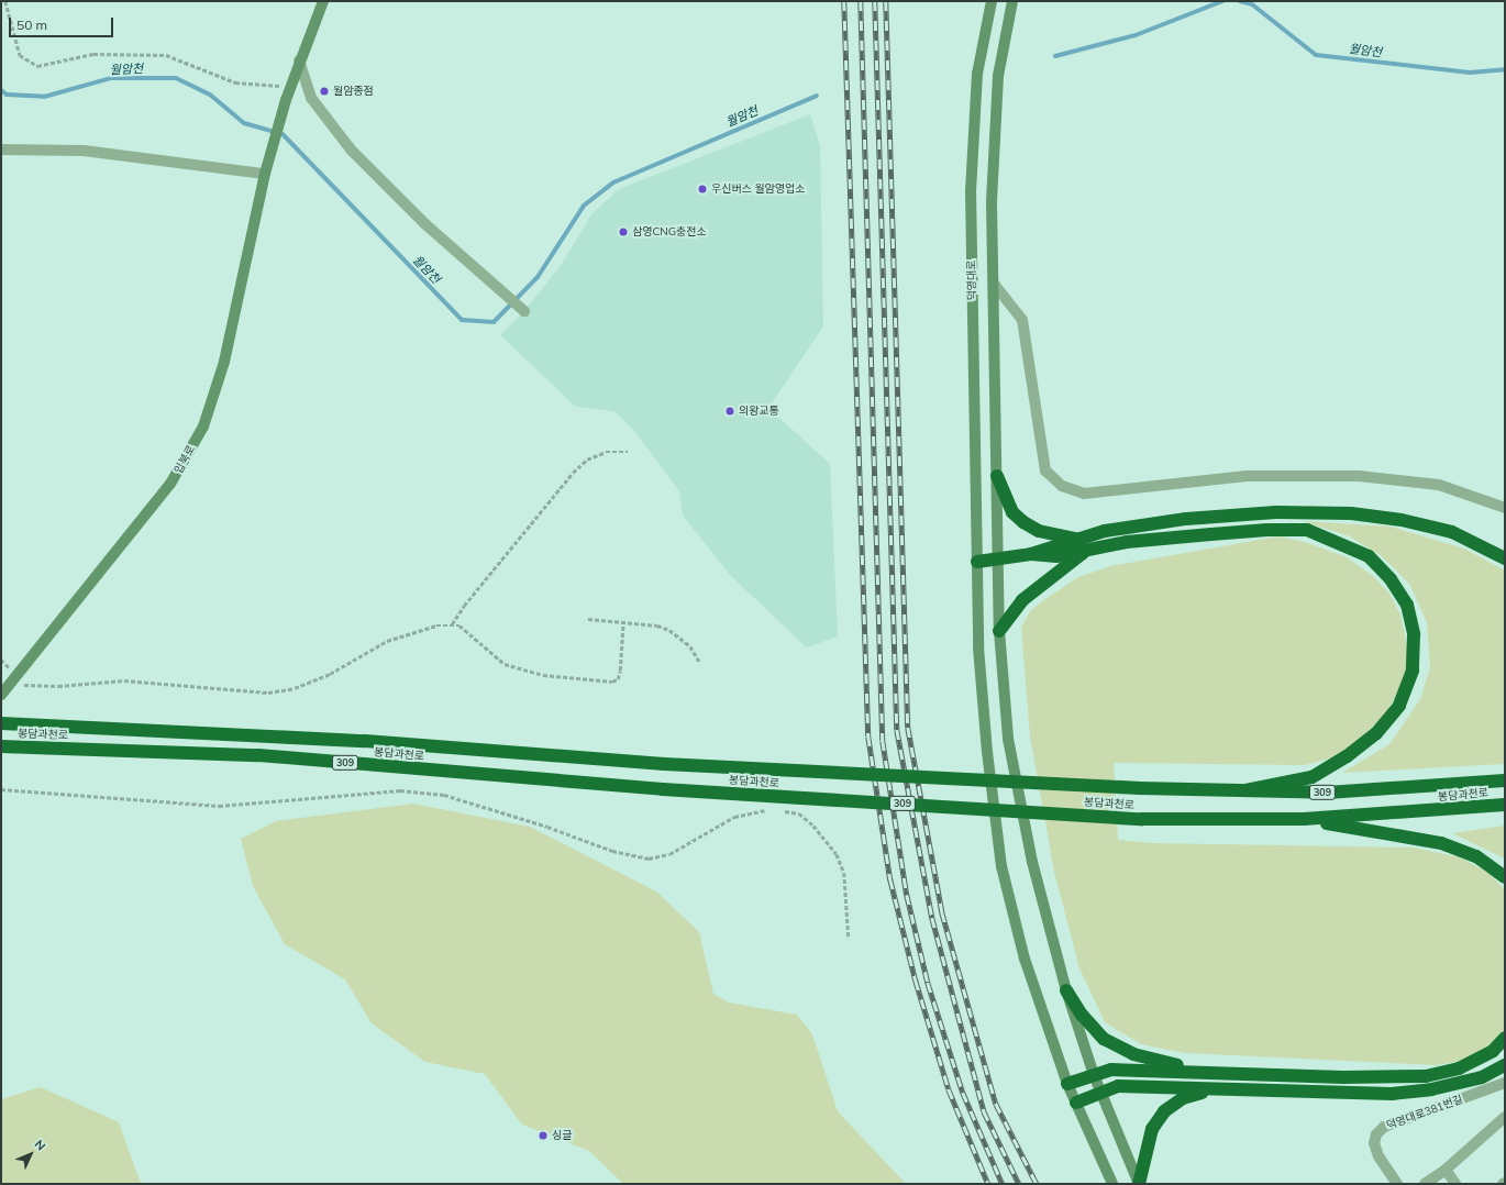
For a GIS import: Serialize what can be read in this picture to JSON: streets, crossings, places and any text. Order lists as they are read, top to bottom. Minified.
{"streets":{"highway":["봉담과천로","309"],"street":["덕영대로","입북로","덕영대로381번길"]},"water":["월암천"],"places":["월암종점","우신버스 월암영업소","삼영CNG충전소","의왕교통","싱글"],"scale_bar":"50 m","north":"top right"}
